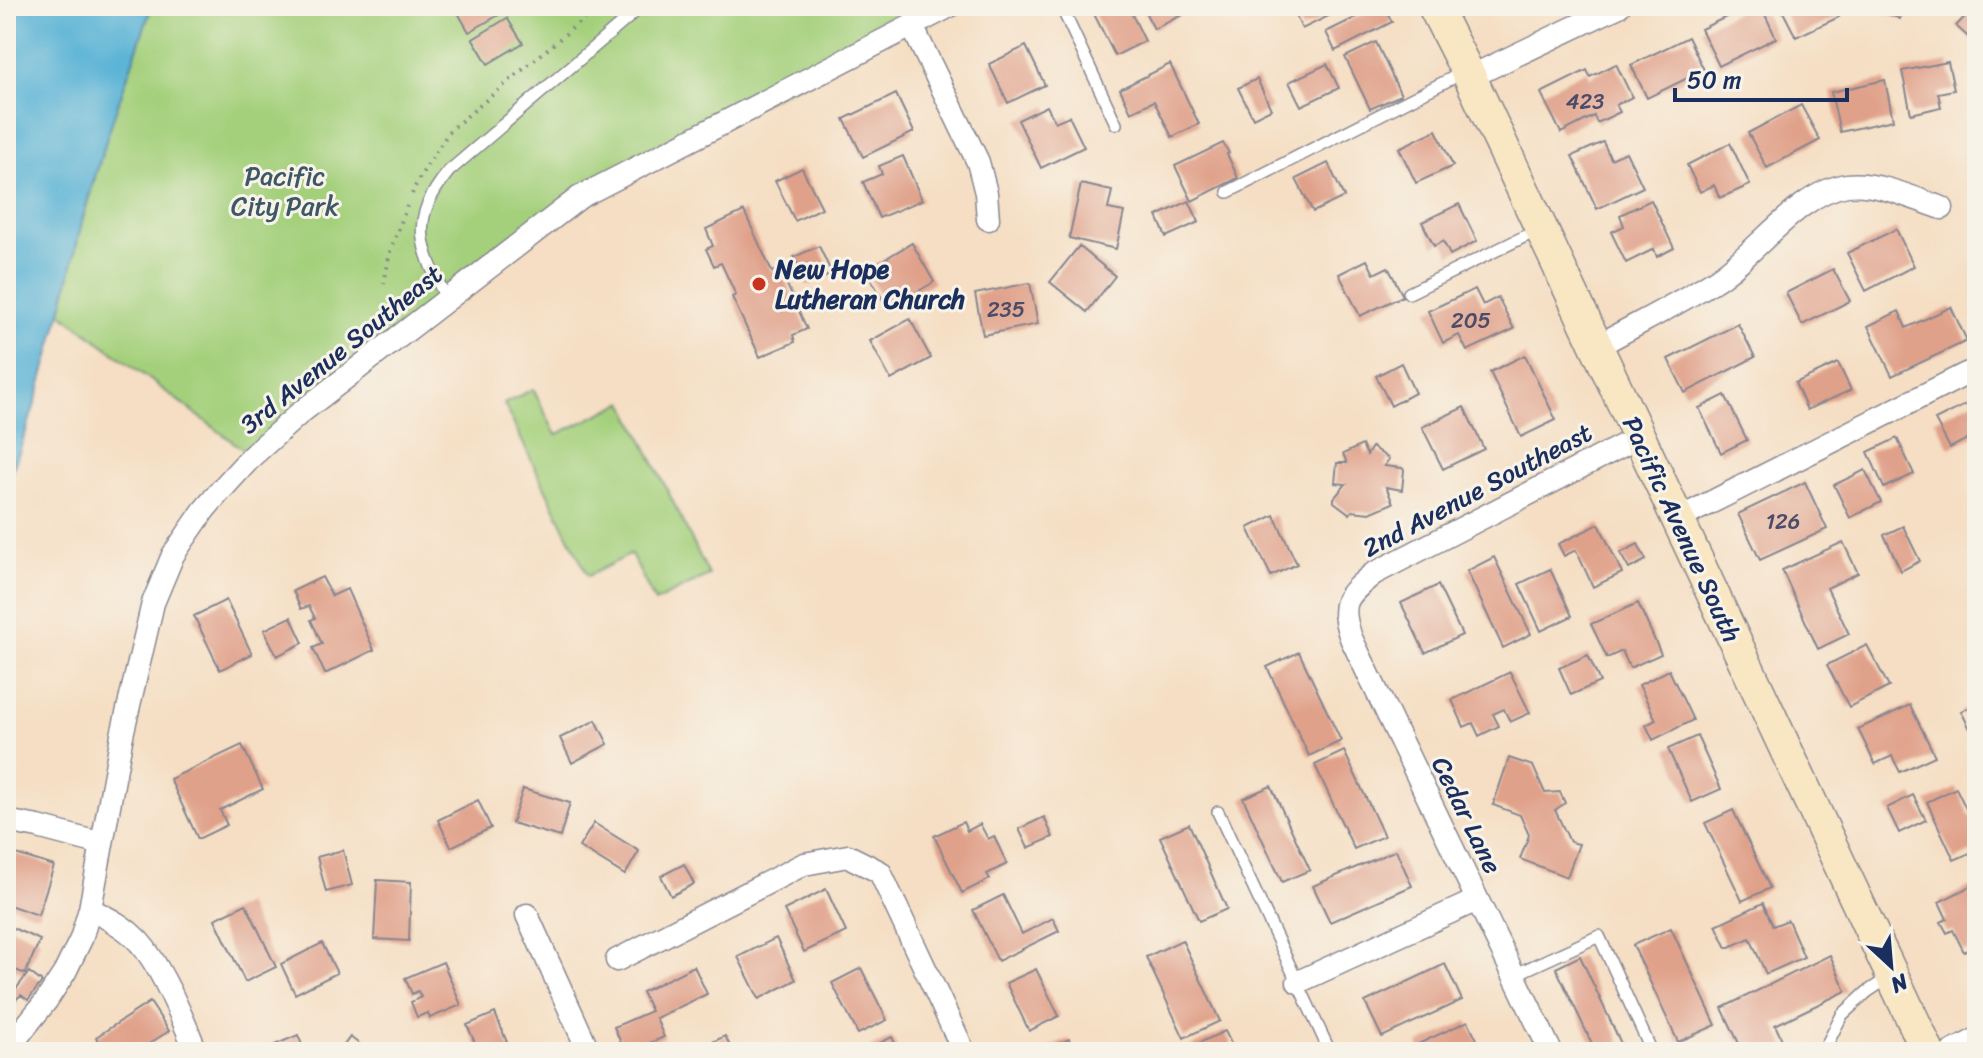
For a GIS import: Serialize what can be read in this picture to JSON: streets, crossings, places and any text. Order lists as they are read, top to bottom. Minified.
{"streets":{"street":["3rd Avenue Southeast","2nd Avenue Southeast","Pacific Avenue South","Cedar Lane"]},"crossings":[["2nd Avenue Southeast","Pacific Avenue South"],["2nd Avenue Southeast","Cedar Lane"]],"parks":["Pacific City Park"],"places":["New Hope Lutheran Church"],"house_numbers":["423","235","205","126"],"scale_bar":"50 m","north":"bottom right"}
